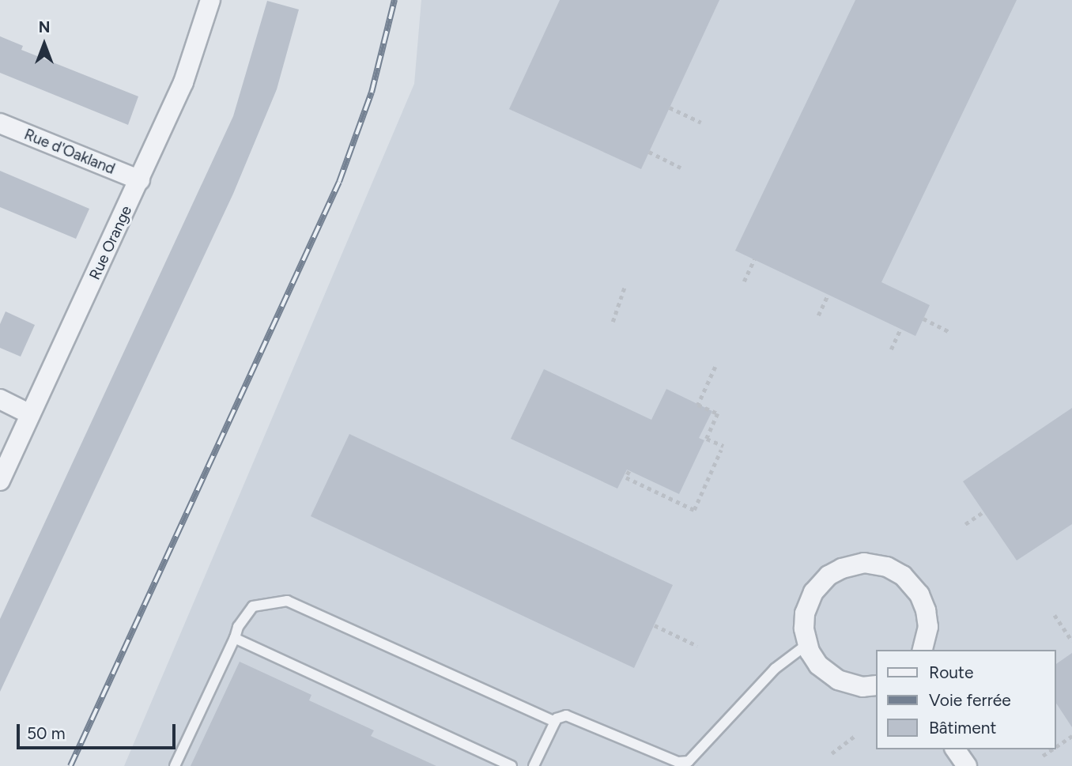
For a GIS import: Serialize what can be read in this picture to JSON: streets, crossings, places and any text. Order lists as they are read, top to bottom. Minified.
{"streets":{"street":["Rue d'Oakland","Rue Orange"]},"crossings":[["Rue d'Oakland","Rue Orange"]],"legend":["Route","Voie ferrée","Bâtiment"],"scale_bar":"50 m","north":"top"}
